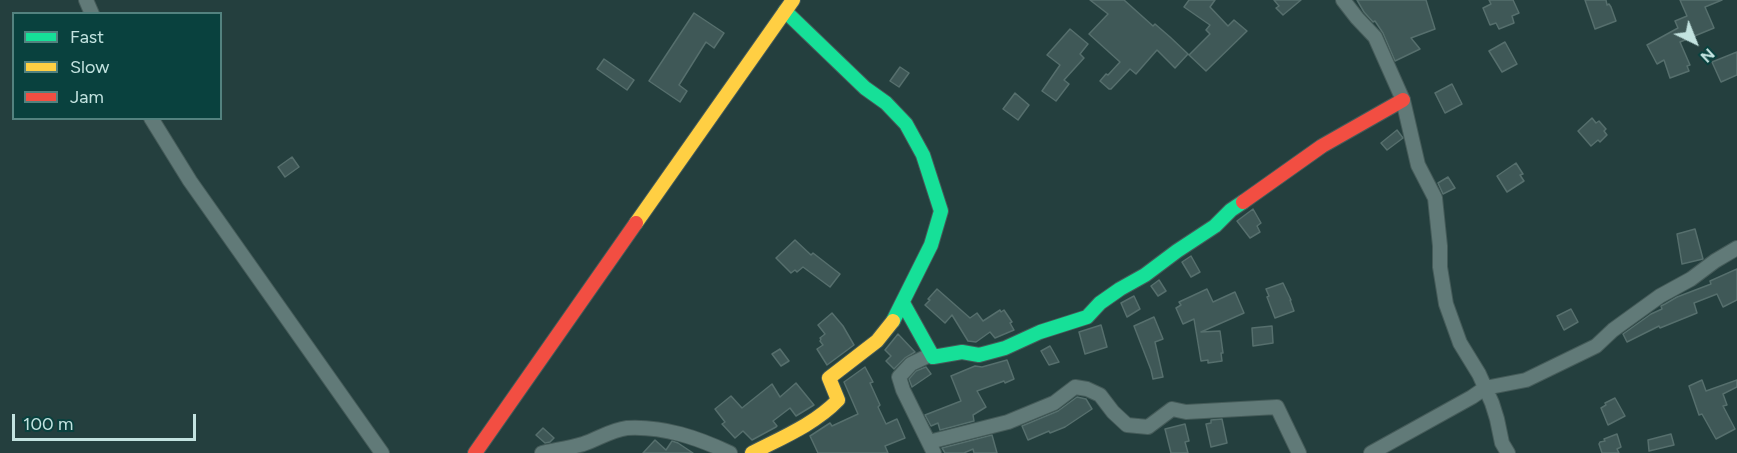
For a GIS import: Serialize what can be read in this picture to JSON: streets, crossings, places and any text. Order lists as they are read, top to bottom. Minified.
{"legend":["Fast","Slow","Jam"],"scale_bar":"100 m","north":"bottom right"}
